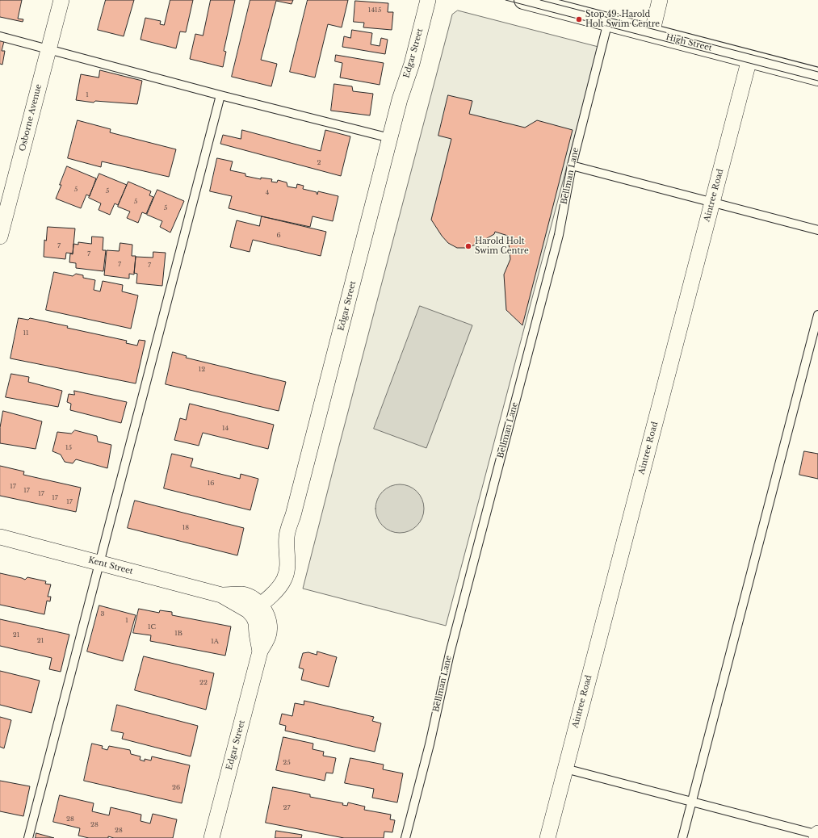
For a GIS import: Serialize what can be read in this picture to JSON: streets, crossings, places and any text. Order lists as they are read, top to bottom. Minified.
{"streets":{"main road":["High Street"],"street":["Edgar Street","Osborne Avenue","Aintree Road","Kent Street"],"lane":["Bellman Lane"]},"crossings":[["High Street","Bellman Lane"],["High Street","Aintree Road"],["Edgar Street","Kent Street"]],"places":["Stop 49: Harold Holt Swim Centre","Harold Holt Swim Centre"],"house_numbers":["1415","1","2","5","5","4","5","5","6","7","7","7","7","11","12","14","15","16","17","17","17","17","17","18","3","1","1C","1B","21","21","1A","22","25","26","27","28","28","28"]}
